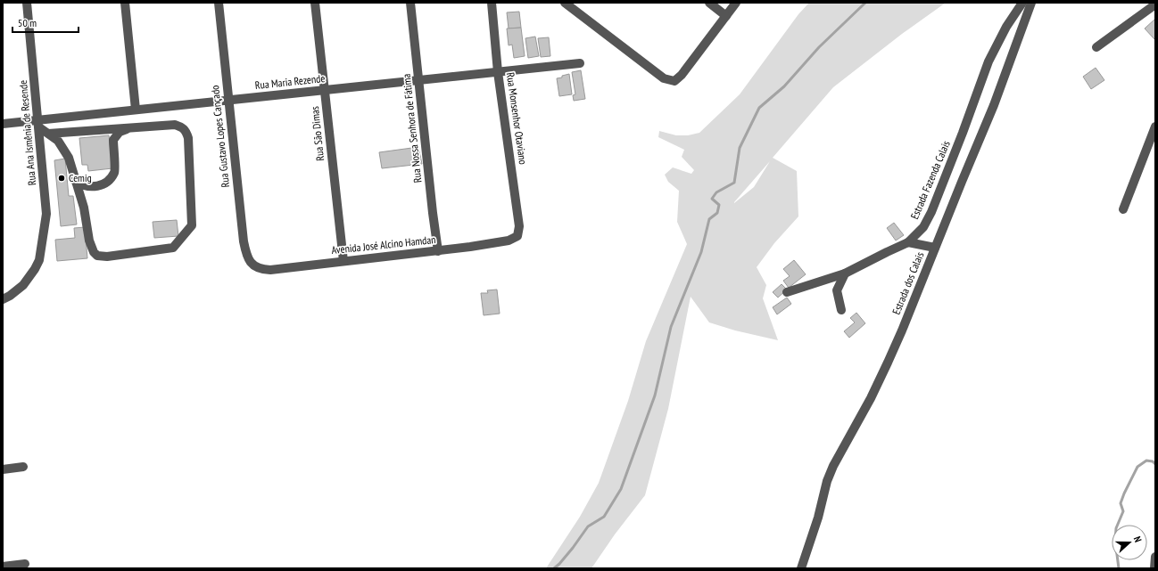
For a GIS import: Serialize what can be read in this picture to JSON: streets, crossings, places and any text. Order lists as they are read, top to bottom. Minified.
{"streets":{"street":["Rua Maria Rezende","Rua Monsenhor Otaviano","Rua Nossa Senhora de Fátima","Rua Ana Ismênia de Resende","Rua São Dimas","Rua Gustavo Lopes Cançado","Estrada Fazenda Calais","Avenida José Alcino Hamdan","Estrada dos Calais"]},"crossings":[["Rua Maria Rezende","Rua Monsenhor Otaviano"],["Rua Maria Rezende","Rua Nossa Senhora de Fátima"],["Rua Maria Rezende","Rua Ana Ismênia de Resende"],["Rua Maria Rezende","Rua São Dimas"],["Rua Maria Rezende","Rua Gustavo Lopes Cançado"],["Rua Monsenhor Otaviano","Avenida José Alcino Hamdan"],["Rua Nossa Senhora de Fátima","Avenida José Alcino Hamdan"],["Rua São Dimas","Avenida José Alcino Hamdan"],["Rua Gustavo Lopes Cançado","Avenida José Alcino Hamdan"]],"places":["Cemig"],"scale_bar":"50 m","north":"right"}
